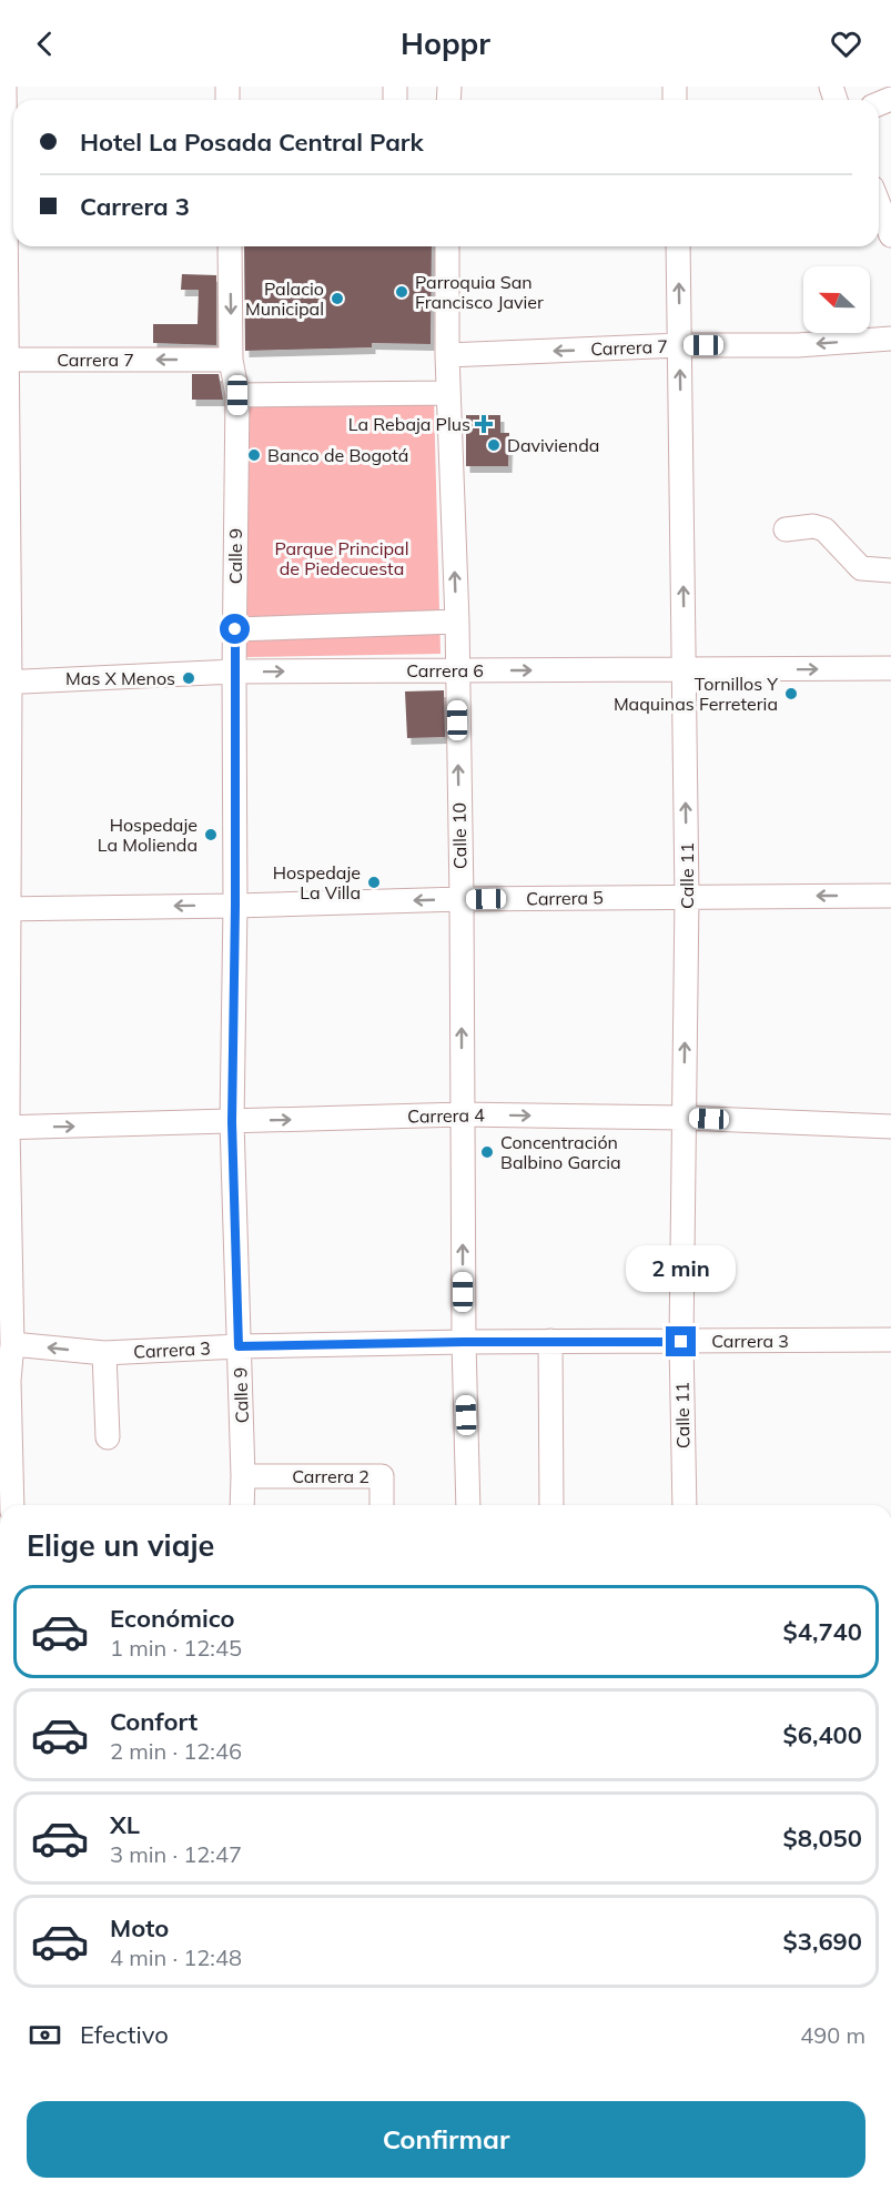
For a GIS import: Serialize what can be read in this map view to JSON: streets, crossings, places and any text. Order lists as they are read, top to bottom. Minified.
{"streets":{"street":["Carrera 7","Calle 9","Carrera 6","Calle 10","Calle 11","Carrera 5","Carrera 4","Carrera 3","Carrera 2"]},"crossings":[["Carrera 7","Calle 9"],["Carrera 7","Calle 10"],["Carrera 7","Calle 11"],["Calle 9","Carrera 6"],["Calle 9","Carrera 5"],["Calle 9","Carrera 4"],["Calle 9","Carrera 3"],["Calle 9","Carrera 2"],["Carrera 6","Calle 10"],["Carrera 6","Calle 11"],["Calle 10","Carrera 5"],["Calle 10","Carrera 4"],["Calle 10","Carrera 3"],["Calle 11","Carrera 5"],["Calle 11","Carrera 4"],["Calle 11","Carrera 3"]],"one_way":["Carrera 7","Calle 10","Calle 11","Carrera 5","Carrera 4"],"parks":["Parque Principal de Piedecuesta"],"places":{"other":["Parroquia San Francisco Javier","Palacio Municipal","Davivienda","Banco de Bogotá","Mas X Menos","Tornillos Y Maquinas Ferreteria","Hospedaje La Molienda","Hospedaje La Villa","Concentración Balbino Garcia"],"health":["La Rebaja Plus"]},"north":"left","page":{"header":"Hoppr","banner":["Hotel La Posada Central Park","Carrera 3"],"bubble":"2 min","heading":"Elige un viaje","list":[{"name":"Económico","note":"1 min · 12:45","value":"$4,740"},{"name":"Confort","note":"2 min · 12:46","value":"$6,400"},{"name":"XL","note":"3 min · 12:47","value":"$8,050"},{"name":"Moto","note":"4 min · 12:48","value":"$3,690"}],"pay":["Efectivo","490 m"],"buttons":"Confirmar"}}
